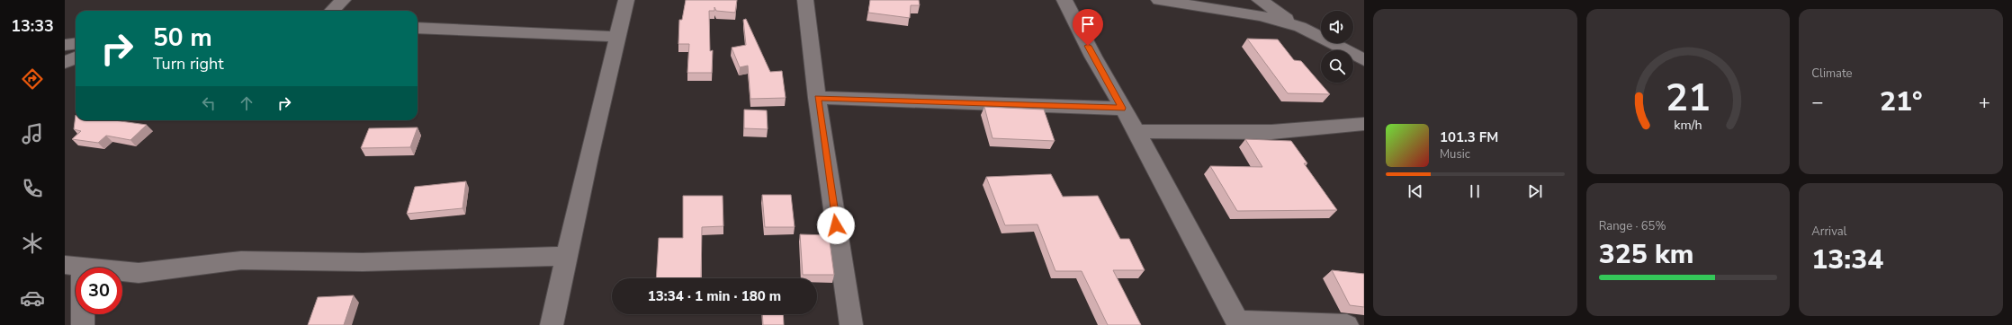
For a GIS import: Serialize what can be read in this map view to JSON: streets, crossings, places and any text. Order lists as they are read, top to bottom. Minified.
{"page":{"tabs":"13:33","tile":["Climate",["Range · 65%","325 km"],["Arrival","13:34"]],"turn":["50 m","Turn right"],"heat":["−","21°","+"],"song":["101.3 FM","Music"],"limit":"30","trip":"13:34 · 1 min · 180 m","gauge":["21","km/h"]}}
